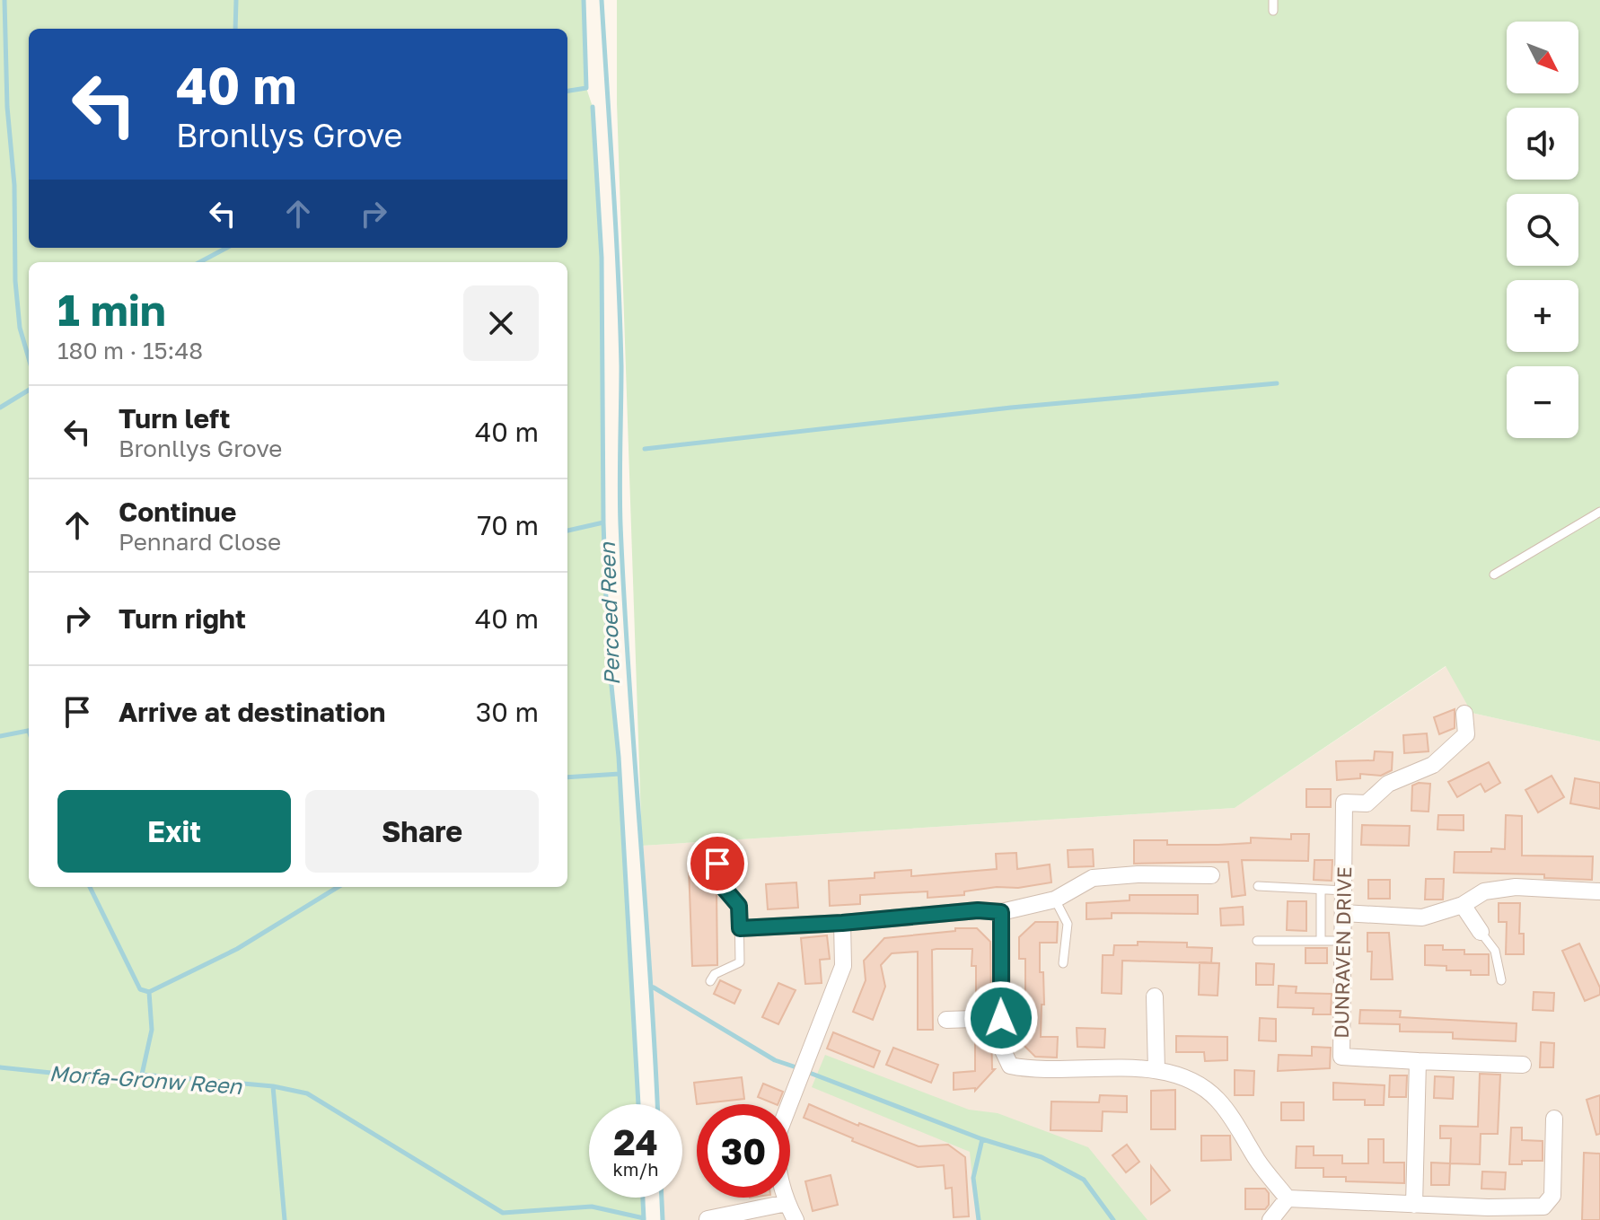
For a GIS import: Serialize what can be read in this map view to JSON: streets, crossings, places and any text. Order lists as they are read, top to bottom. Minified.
{"streets":{"street":["DUNRAVEN DRIVE"]},"water":["Percoed Reen","Morfa-Gronw Reen"],"north":"bottom right","page":{"map_buttons":["+","−"],"turn":["40 m","Bronllys Grove"],"heading":["1 min","180 m · 15:48"],"list":[{"name":"Turn left","note":"Bronllys Grove","value":"40 m"},{"name":"Continue","note":"Pennard Close","value":"70 m"},{"name":"Turn right","value":"40 m"},{"name":"Arrive at destination","value":"30 m"}],"buttons":["Exit","Share"],"speed":"24 km/h","limit":"30"}}
